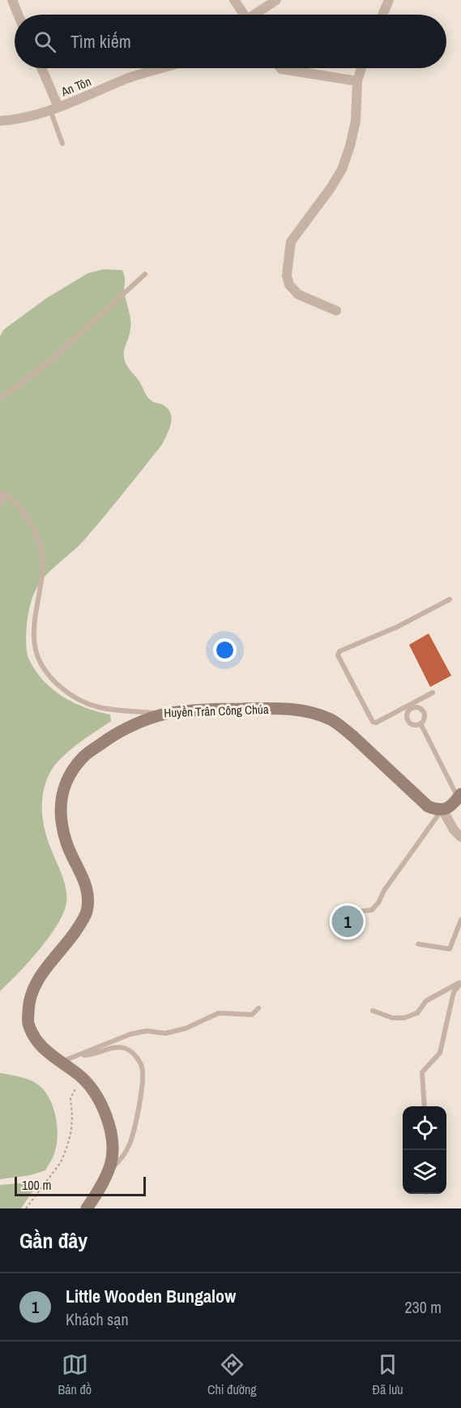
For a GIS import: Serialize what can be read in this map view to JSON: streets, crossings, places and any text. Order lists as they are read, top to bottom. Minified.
{"streets":{"main road":["Huyền Trân Công Chúa"],"street":["An Tôn"]},"scale_bar":"100 m","page":{"search":"Tìm kiếm","pins":"1","scale":"100 m","heading":"Gần đây","list":[{"mark":"1","name":"Little Wooden Bungalow","note":"Khách sạn","value":"230 m"}],"nav":["Bản đồ","Chỉ đường","Đã lưu"]}}
